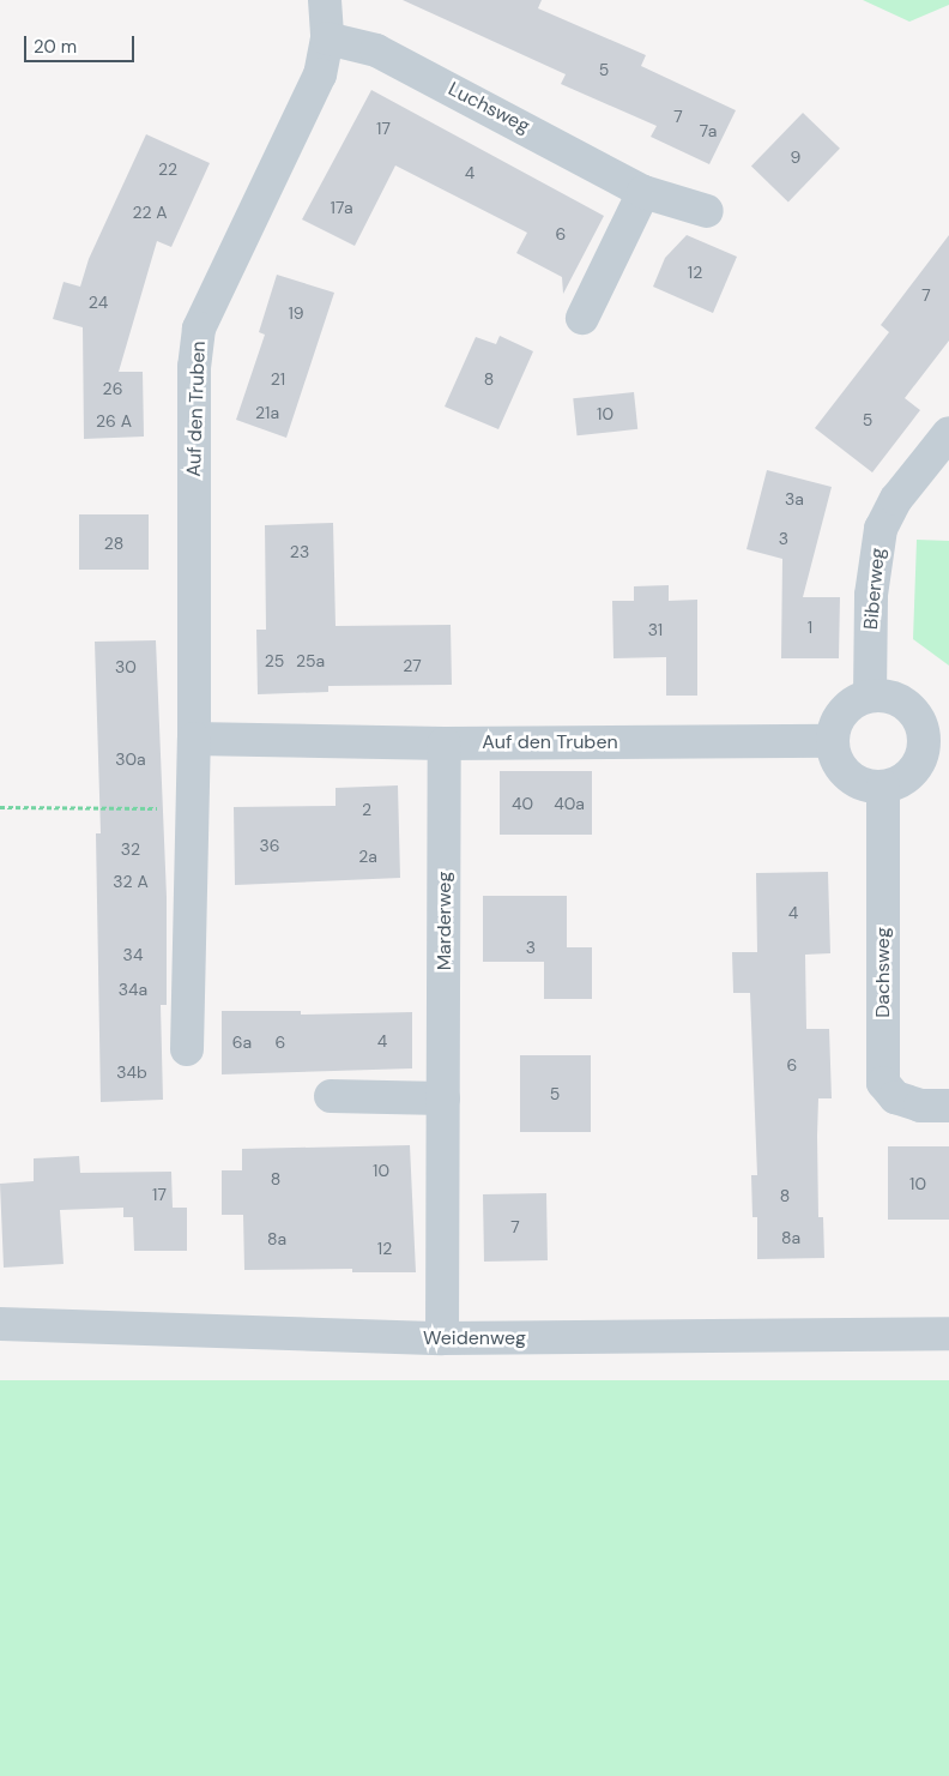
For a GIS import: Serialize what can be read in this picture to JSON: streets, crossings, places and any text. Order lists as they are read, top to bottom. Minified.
{"streets":{"street":["Luchsweg","Auf den Truben","Biberweg","Marderweg","Dachsweg","Weidenweg"]},"crossings":[["Luchsweg","Auf den Truben"],["Auf den Truben","Biberweg"],["Auf den Truben","Marderweg"],["Auf den Truben","Dachsweg"],["Biberweg","Dachsweg"],["Marderweg","Weidenweg"]],"house_numbers":["5","7","17","7a","9","22","4","17a","22 A","6","12","7","24","19","21","8","26","21a","10","5","26 A","3a","3","28","23","1","31","25","25a","27","30","30a","40","40a","2","36","32","2a","32 A","4","3","34","34a","4","6a","6","6","34b","5","10","8","10","17","8","7","8a","8a","12"],"scale_bar":"20 m"}
